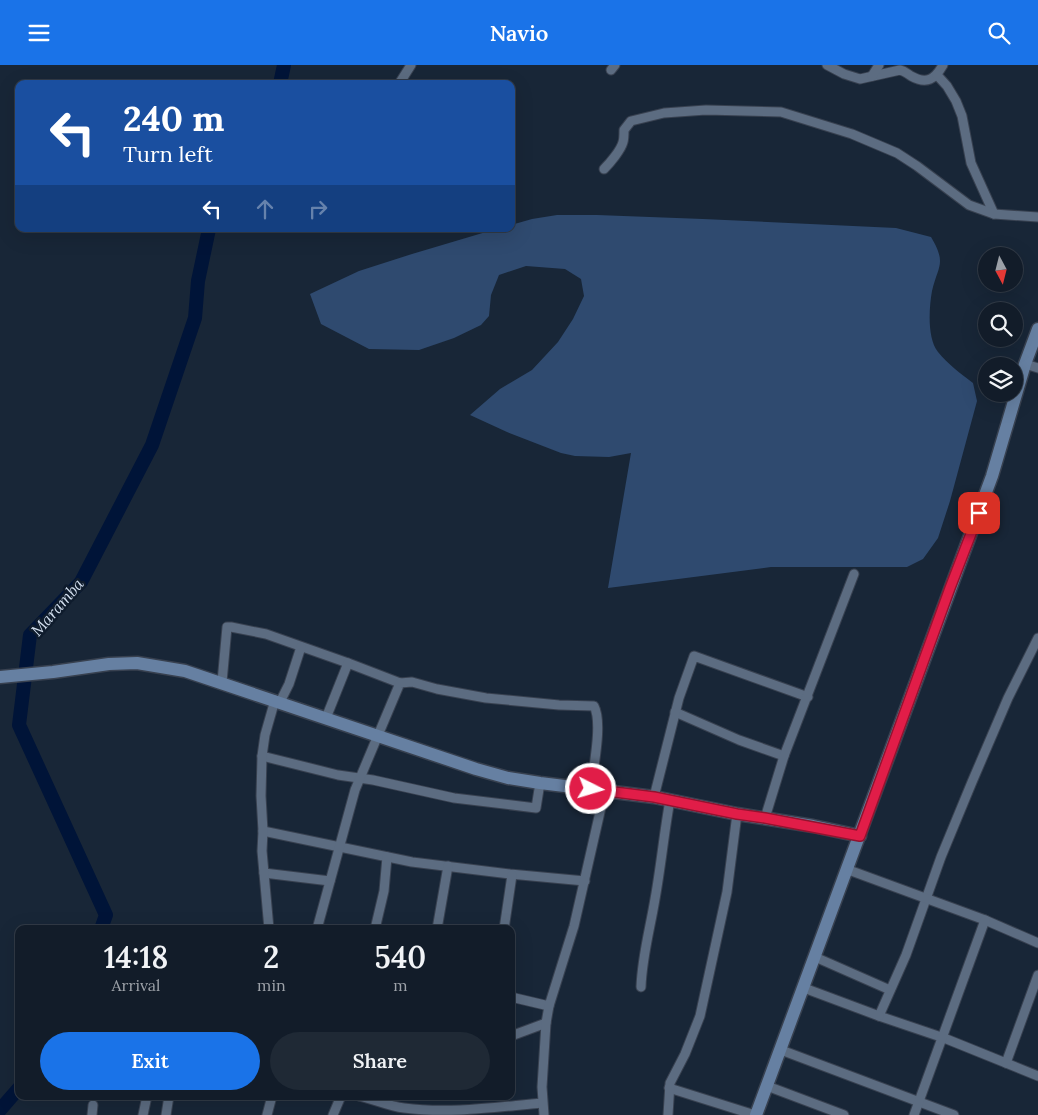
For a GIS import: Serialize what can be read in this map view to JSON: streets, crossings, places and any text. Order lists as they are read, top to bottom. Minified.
{"water":["Maramba"],"north":"bottom","page":{"header":"Navio","turn":["240 m","Turn left"],"eta":["14:18","Arrival","2","min","540","m"],"buttons":["Exit","Share"]}}
